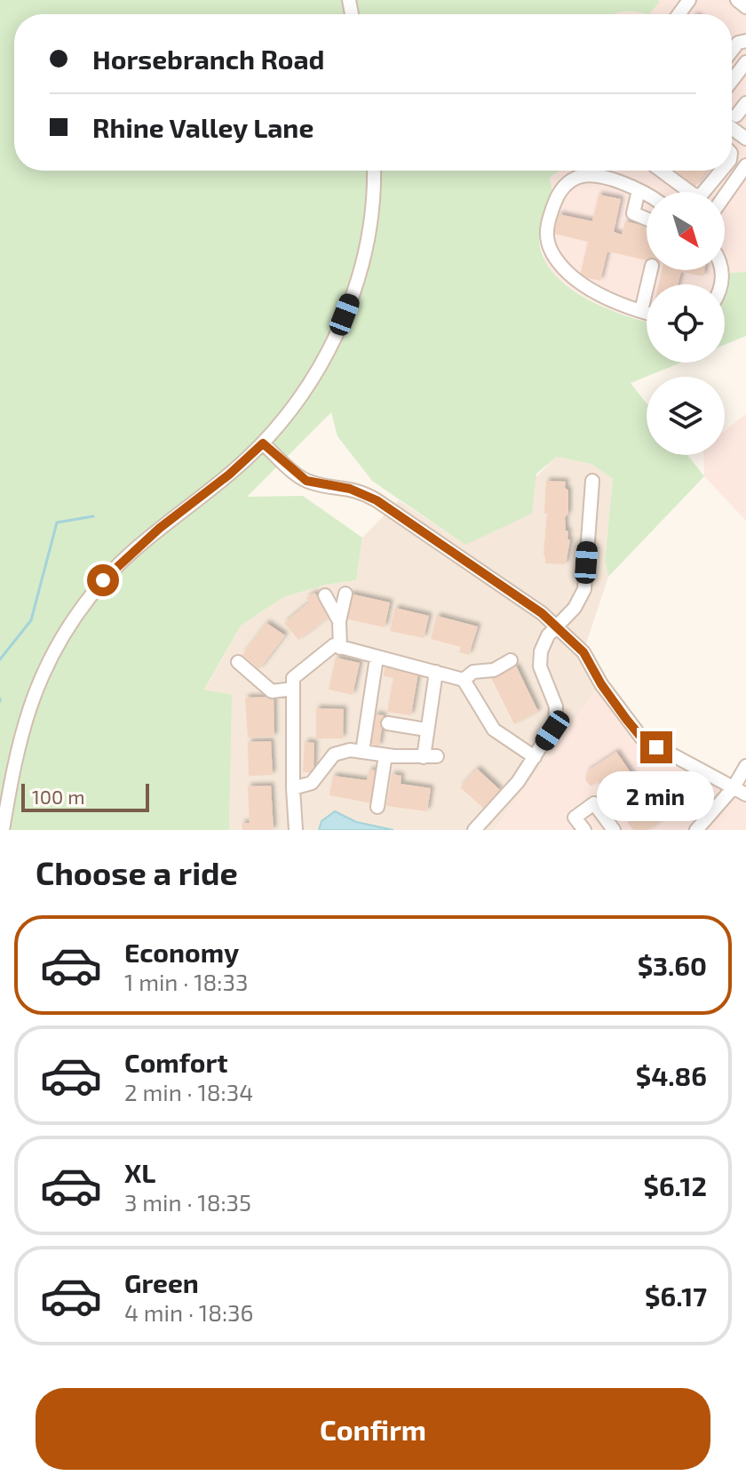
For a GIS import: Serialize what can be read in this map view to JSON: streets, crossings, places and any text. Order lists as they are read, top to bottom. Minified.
{"scale_bar":"100 m","north":"bottom right","page":{"banner":["Horsebranch Road","Rhine Valley Lane"],"bubble":"2 min","scale":"100 m","heading":"Choose a ride","list":[{"name":"Economy","note":"1 min · 18:33","value":"$3.60"},{"name":"Comfort","note":"2 min · 18:34","value":"$4.86"},{"name":"XL","note":"3 min · 18:35","value":"$6.12"},{"name":"Green","note":"4 min · 18:36","value":"$6.17"}],"buttons":"Confirm"}}
